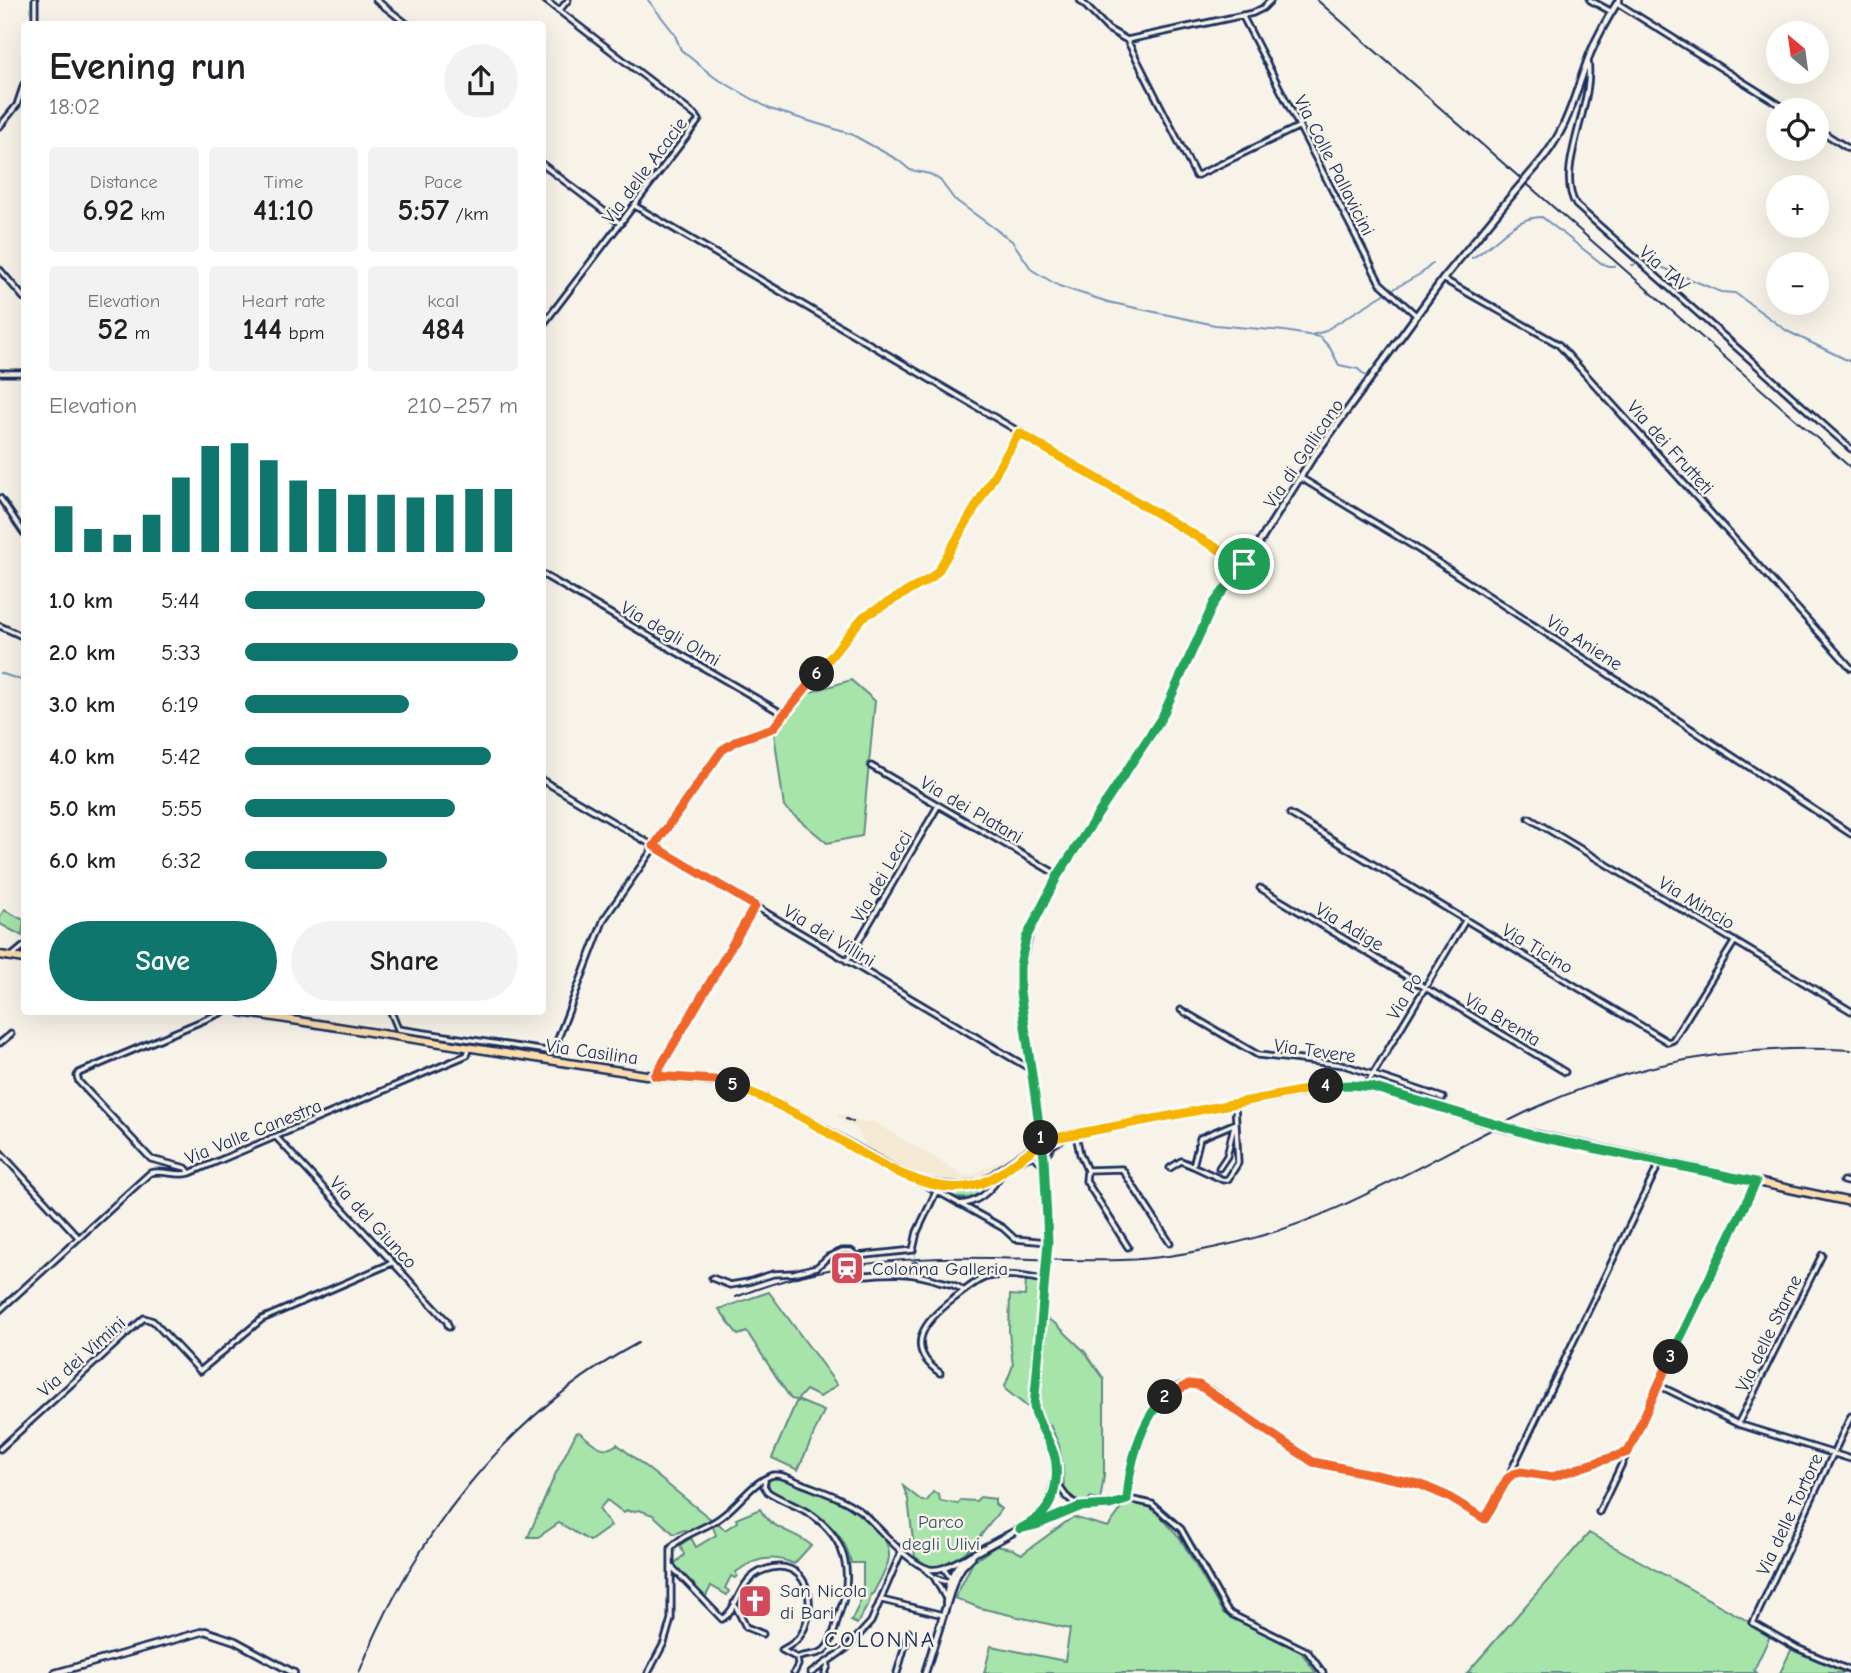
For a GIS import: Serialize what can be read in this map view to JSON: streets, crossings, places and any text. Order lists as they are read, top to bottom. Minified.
{"streets":{"main road":["Via Casilina"],"street":["Via Colle Pallavicini","Via delle Acacie","Via TAV","Via dei Frutteti","Via di Gallicano","Via degli Olmi","Via Aniene","Via dei Platani","Via dei Lecci","Via Mincio","Via Adige","Via dei Villini","Via Ticino","Via Po","Via Brenta","Via Tevere","Via Valle Canestra","Via del Giunco","Via delle Starne","Via dei Vimini","Via delle Tortore"]},"crossings":[["Via Colle Pallavicini","Via di Gallicano"],["Via TAV","Via di Gallicano"],["Via dei Frutteti","Via di Gallicano"],["Via di Gallicano","Via Aniene"],["Via di Gallicano","Via dei Platani"],["Via di Gallicano","Via dei Villini"],["Via di Gallicano","Via Casilina"],["Via dei Platani","Via dei Lecci"],["Via dei Lecci","Via dei Villini"],["Via Mincio","Via Ticino"],["Via Adige","Via Po"],["Via Adige","Via Brenta"],["Via Ticino","Via Po"],["Via Po","Via Brenta"],["Via Po","Via Tevere"],["Via Po","Via Casilina"],["Via Casilina","Via Valle Canestra"],["Via Valle Canestra","Via del Giunco"],["Via del Giunco","Via dei Vimini"]],"districts":["COLONNA"],"parks":["Parco degli Ulivi"],"places":{"station":["Colonna Galleria"],"church":["San Nicola di Bari"]},"north":"top left","page":{"map_buttons":["+","−"],"heading":["Evening run","18:02"],"stats":[["Distance","6.92 km"],["Time","41:10"],["Pace","5:57 /km"],["Elevation","52 m"],["Heart rate","144 bpm"],["kcal","484"]],"chart":["Elevation","210–257 m"],"list":[{"name":"1.0 km","note":"5:44"},{"name":"2.0 km","note":"5:33"},{"name":"3.0 km","note":"6:19"},{"name":"4.0 km","note":"5:42"},{"name":"5.0 km","note":"5:55"},{"name":"6.0 km","note":"6:32"}],"pins":["6","5","4","1","3","2"],"buttons":["Save","Share"]}}
